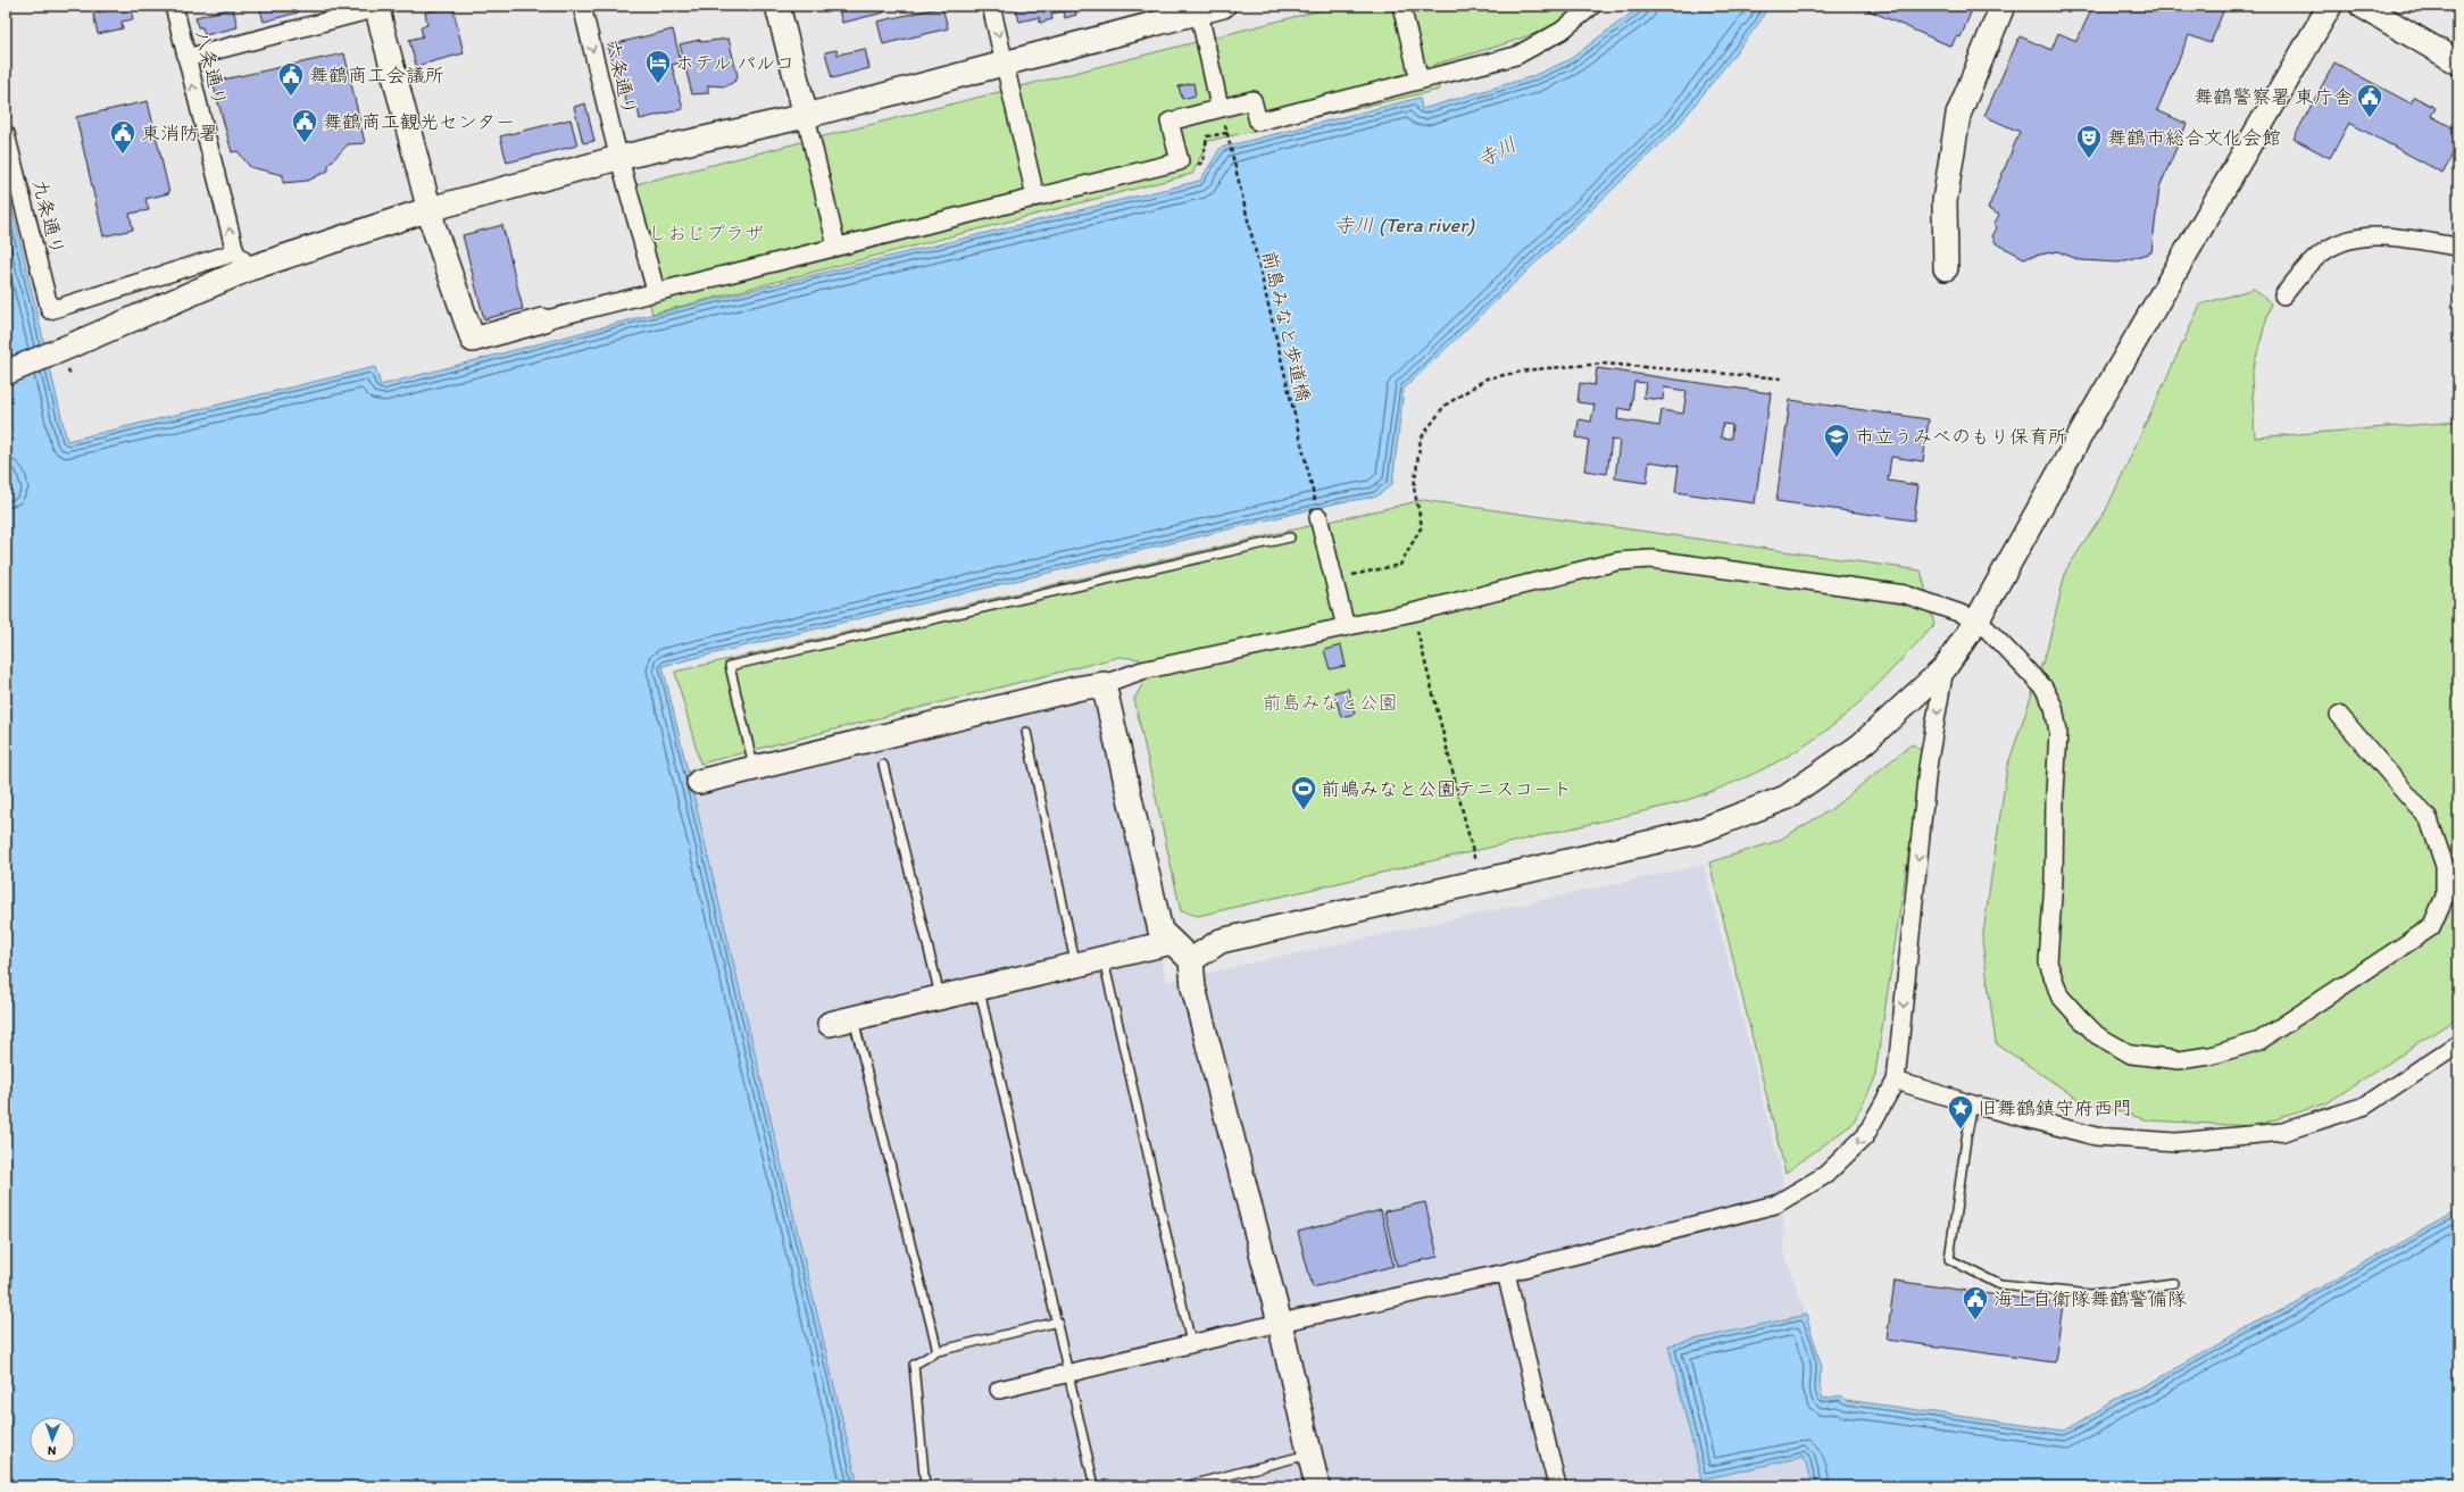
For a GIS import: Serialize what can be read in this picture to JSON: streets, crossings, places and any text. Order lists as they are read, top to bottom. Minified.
{"streets":{"street":["八条通り","六条通り","九条通り"],"path":["前島みなと歩道橋"]},"crossings":[["八条通り","九条通り"]],"one_way":["八条通り","六条通り"],"water":["寺川","寺川 (Tera river)"],"parks":["しおじプラザ","前島みなと公園"],"places":{"hotel":["ホテル パルコ"],"public building":["舞鶴商工会議所","舞鶴警察署 東庁舎","舞鶴商工観光センター","東消防署","海上自衛隊舞鶴警備隊"],"theatre":["舞鶴市総合文化会館"],"school or university":["市立うみべのもり保育所"],"sports":["前嶋みなと公園テニスコート"],"place":["旧舞鶴鎮守府西門"]},"north":"bottom"}
